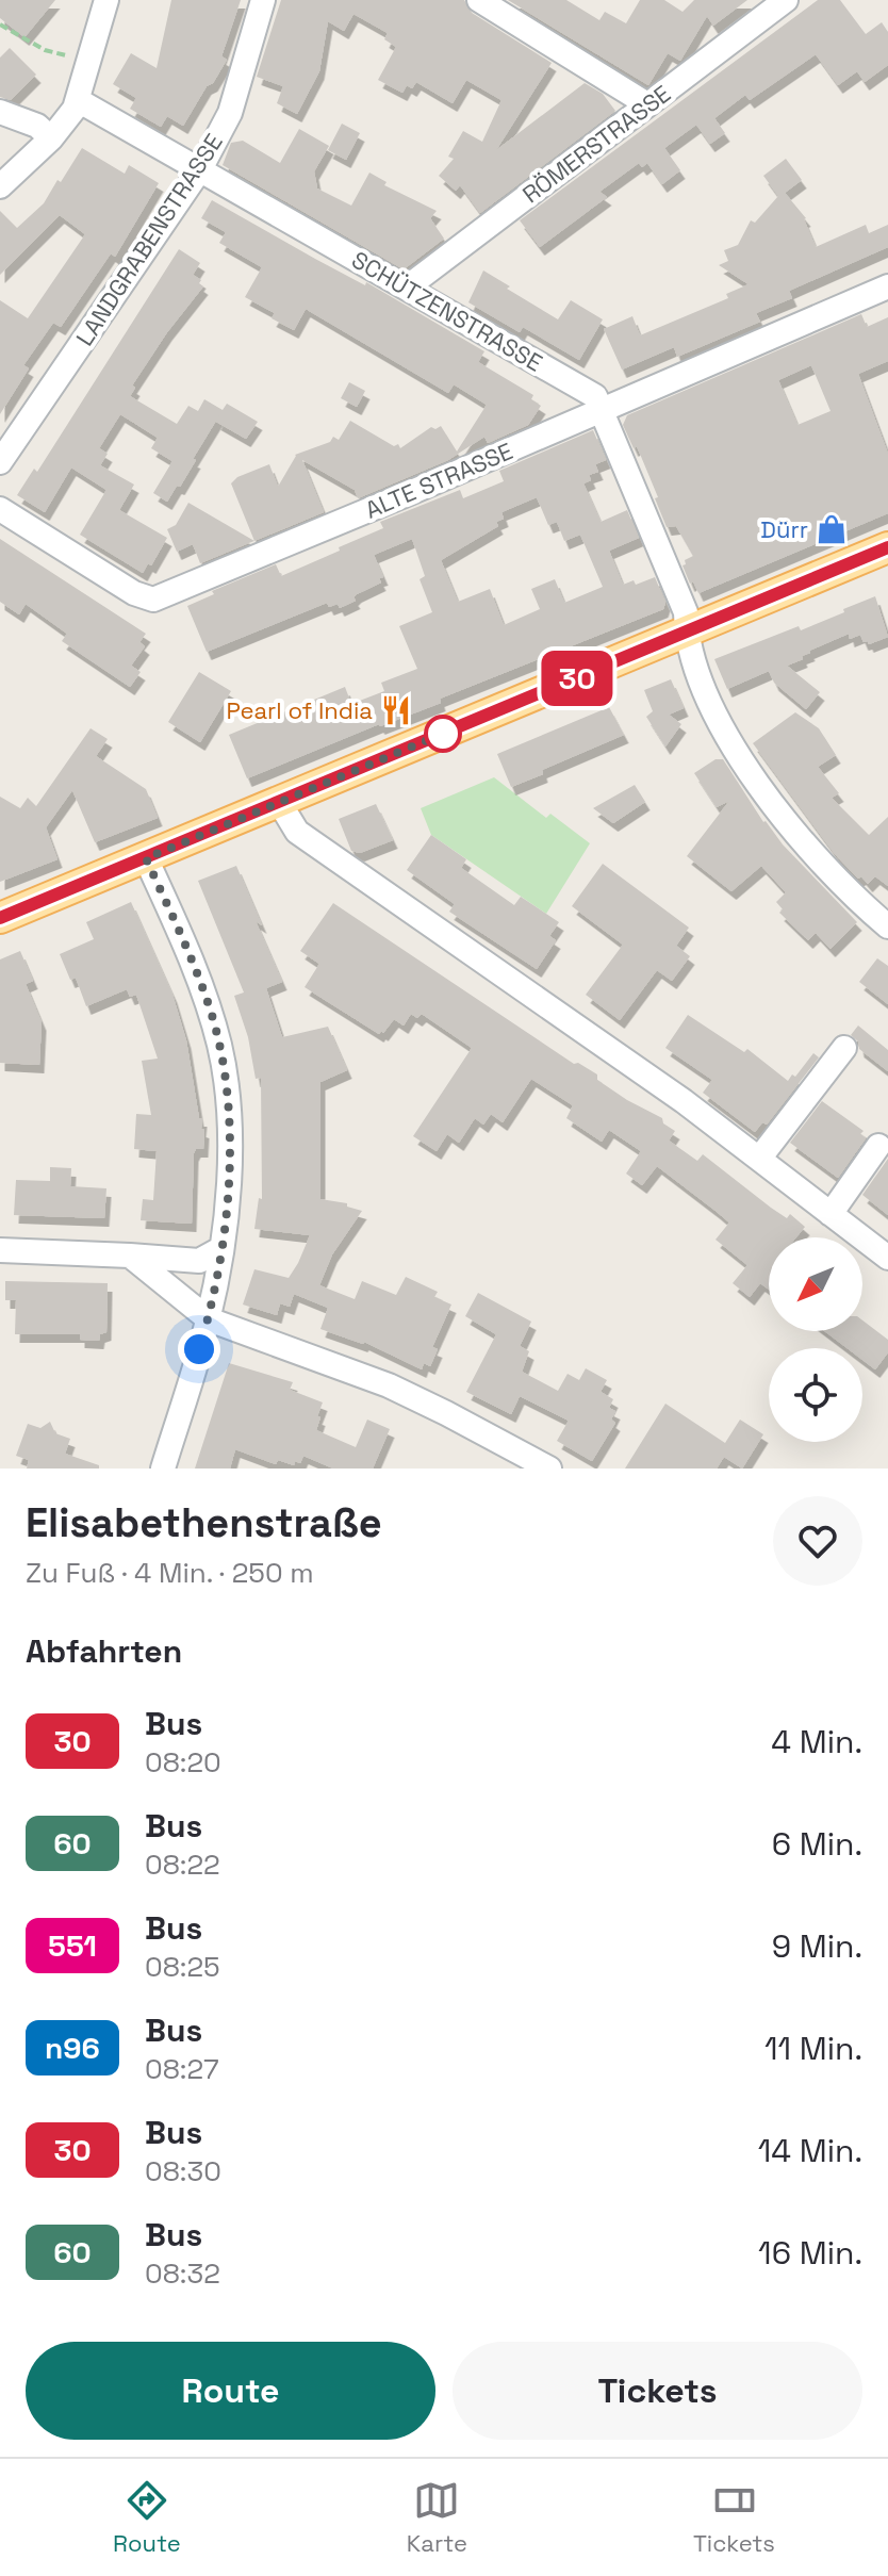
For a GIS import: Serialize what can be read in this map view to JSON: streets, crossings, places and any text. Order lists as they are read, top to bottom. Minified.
{"streets":{"street":["RÖMERSTRASSE","LANDGRABENSTRASSE","SCHÜTZENSTRASSE","ALTE STRASSE"]},"crossings":[["RÖMERSTRASSE","SCHÜTZENSTRASSE"],["LANDGRABENSTRASSE","SCHÜTZENSTRASSE"],["SCHÜTZENSTRASSE","ALTE STRASSE"]],"places":{"shop":["Dürr"],"restaurant":["Pearl of India"]},"lines":["bus line 30"],"north":"bottom left","page":{"on_map":"30","heading":[["Elisabethenstraße","Zu Fuß · 4 Min. · 250 m"],"Abfahrten"],"list":[{"mark":"30","name":"Bus","note":"08:20","value":"4 Min."},{"mark":"60","name":"Bus","note":"08:22","value":"6 Min."},{"mark":"551","name":"Bus","note":"08:25","value":"9 Min."},{"mark":"n96","name":"Bus","note":"08:27","value":"11 Min."},{"mark":"30","name":"Bus","note":"08:30","value":"14 Min."},{"mark":"60","name":"Bus","note":"08:32","value":"16 Min."}],"buttons":["Route","Tickets"],"tabs":["Route","Karte","Tickets"]}}
